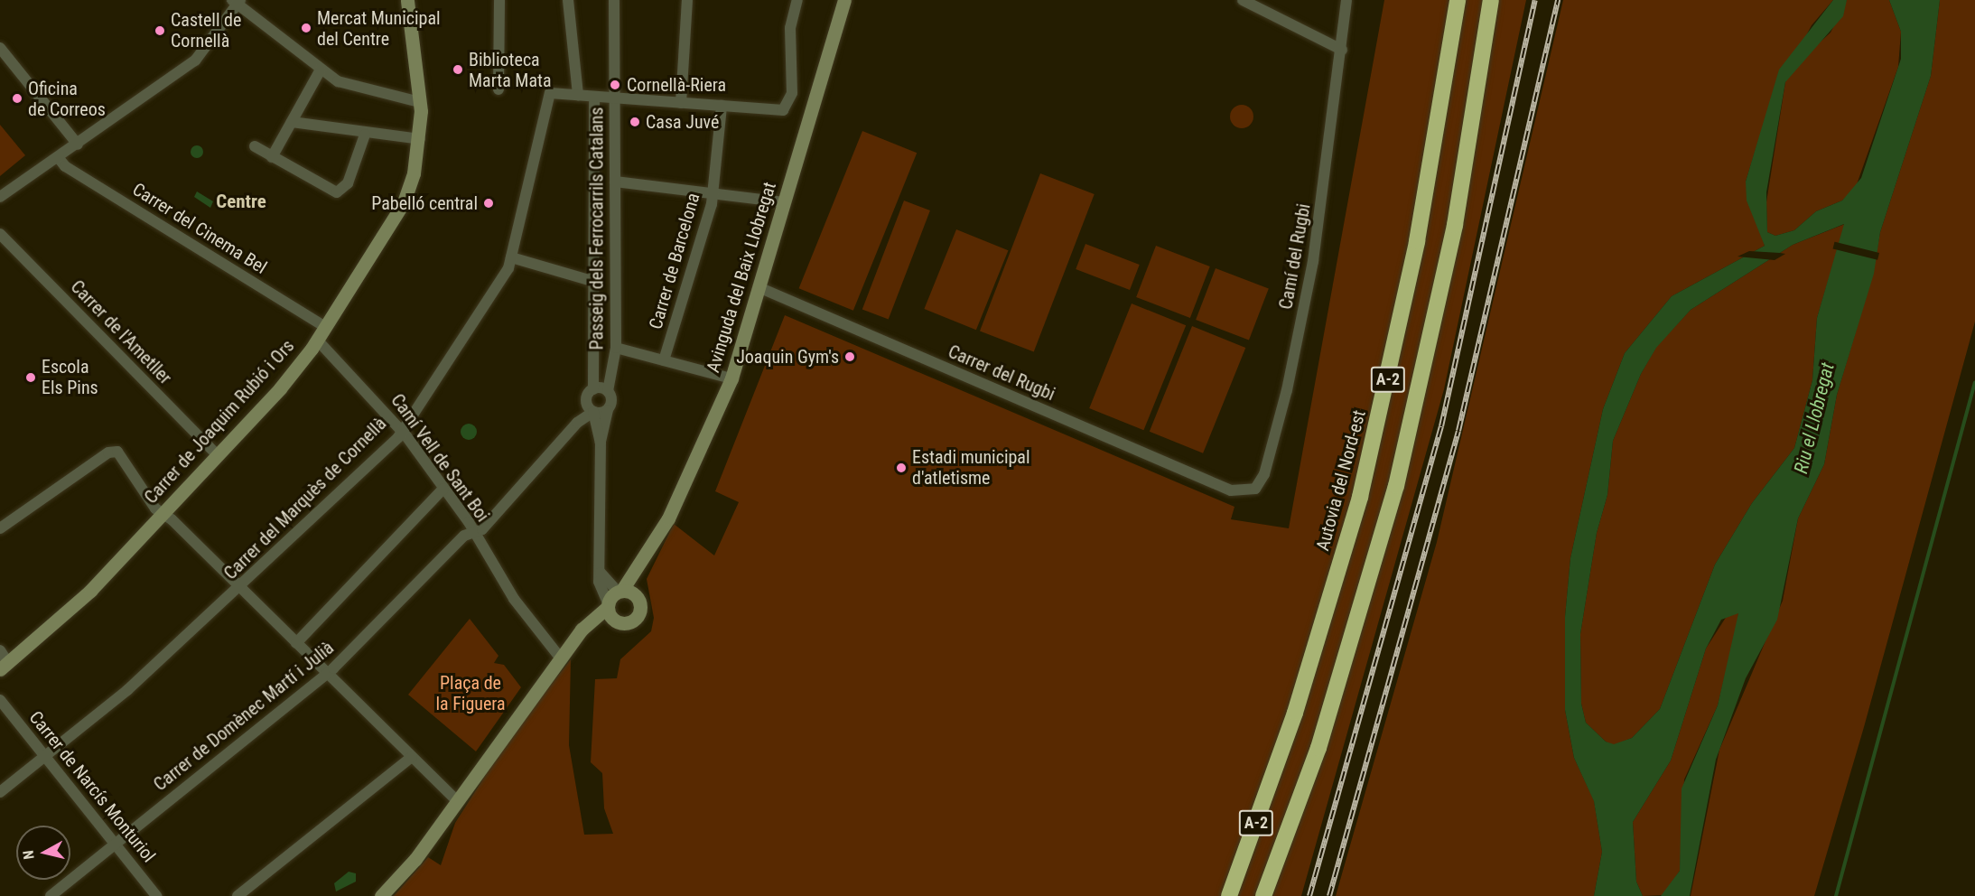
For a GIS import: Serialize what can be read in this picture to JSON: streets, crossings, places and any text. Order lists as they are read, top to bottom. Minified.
{"streets":{"highway":["A-2","Autovia del Nord-est"],"main road":["Avinguda del Baix Llobregat","Carrer de Joaquim Rubió i Ors"],"street":["Carrer del Cinema Bel","Passeig dels Ferrocarrils Catalans","Camí del Rugbi","Carrer de Barcelona","Carrer de l'Ametller","Carrer del Rugbi","Camí Vell de Sant Boi","Carrer del Marquès de Cornellà","Carrer de Domènec Martí i Julià","Carrer de Narcís Monturiol"]},"crossings":[["Carrer del Cinema Bel","Carrer de Joaquim Rubió i Ors"],["Passeig dels Ferrocarrils Catalans","Carrer de Domènec Martí i Julià"],["Camí del Rugbi","Carrer del Rugbi"],["Avinguda del Baix Llobregat","Carrer del Rugbi"],["Carrer de l'Ametller","Carrer de Joaquim Rubió i Ors"],["Carrer de Joaquim Rubió i Ors","Camí Vell de Sant Boi"],["Camí Vell de Sant Boi","Carrer del Marquès de Cornellà"],["Camí Vell de Sant Boi","Carrer de Domènec Martí i Julià"],["Carrer del Marquès de Cornellà","Carrer de Narcís Monturiol"],["Carrer de Domènec Martí i Julià","Carrer de Narcís Monturiol"]],"districts":["Centre"],"water":["Riu el Llobregat"],"parks":["Plaça de la Figuera"],"places":["Mercat Municipal del Centre","Castell de Cornellà","Biblioteca Marta Mata","Cornellà-Riera","Oficina de Correos","Casa Juvé","Pabelló central","Joaquin Gym's","Escola Els Pins","Estadi municipal d'atletisme"],"north":"left"}
